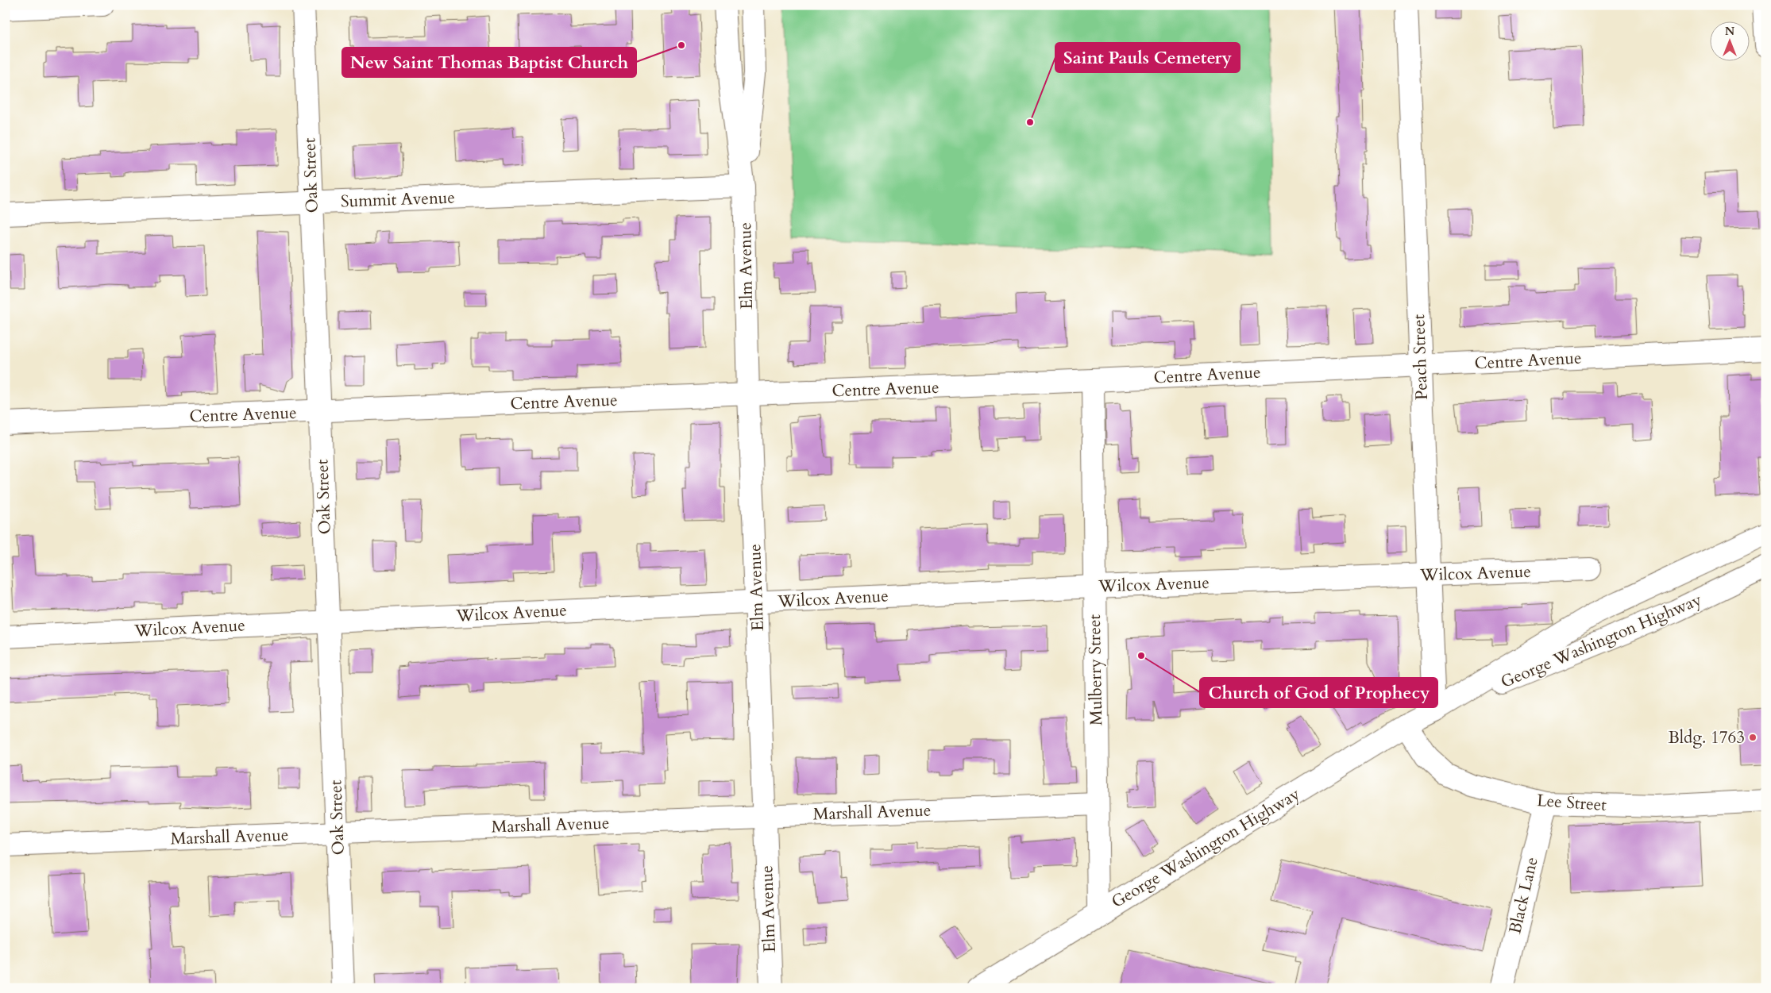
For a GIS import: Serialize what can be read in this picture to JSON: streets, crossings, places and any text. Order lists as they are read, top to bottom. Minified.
{"streets":{"street":["Oak Street","Summit Avenue","Elm Avenue","Peach Street","Centre Avenue","Wilcox Avenue","George Washington Highway","Mulberry Street","Lee Street","Marshall Avenue","Black Lane"]},"crossings":[["Oak Street","Summit Avenue"],["Oak Street","Centre Avenue"],["Oak Street","Wilcox Avenue"],["Oak Street","Marshall Avenue"],["Summit Avenue","Elm Avenue"],["Elm Avenue","Centre Avenue"],["Elm Avenue","Wilcox Avenue"],["Elm Avenue","Marshall Avenue"],["Peach Street","Centre Avenue"],["Peach Street","Wilcox Avenue"],["Peach Street","George Washington Highway"],["Centre Avenue","Mulberry Street"],["Wilcox Avenue","Mulberry Street"],["George Washington Highway","Mulberry Street"],["George Washington Highway","Lee Street"],["Mulberry Street","Marshall Avenue"],["Lee Street","Black Lane"]],"places":["New Saint Thomas Baptist Church","Saint Pauls Cemetery","Church of God of Prophecy","Bldg. 1763"],"north":"top"}
